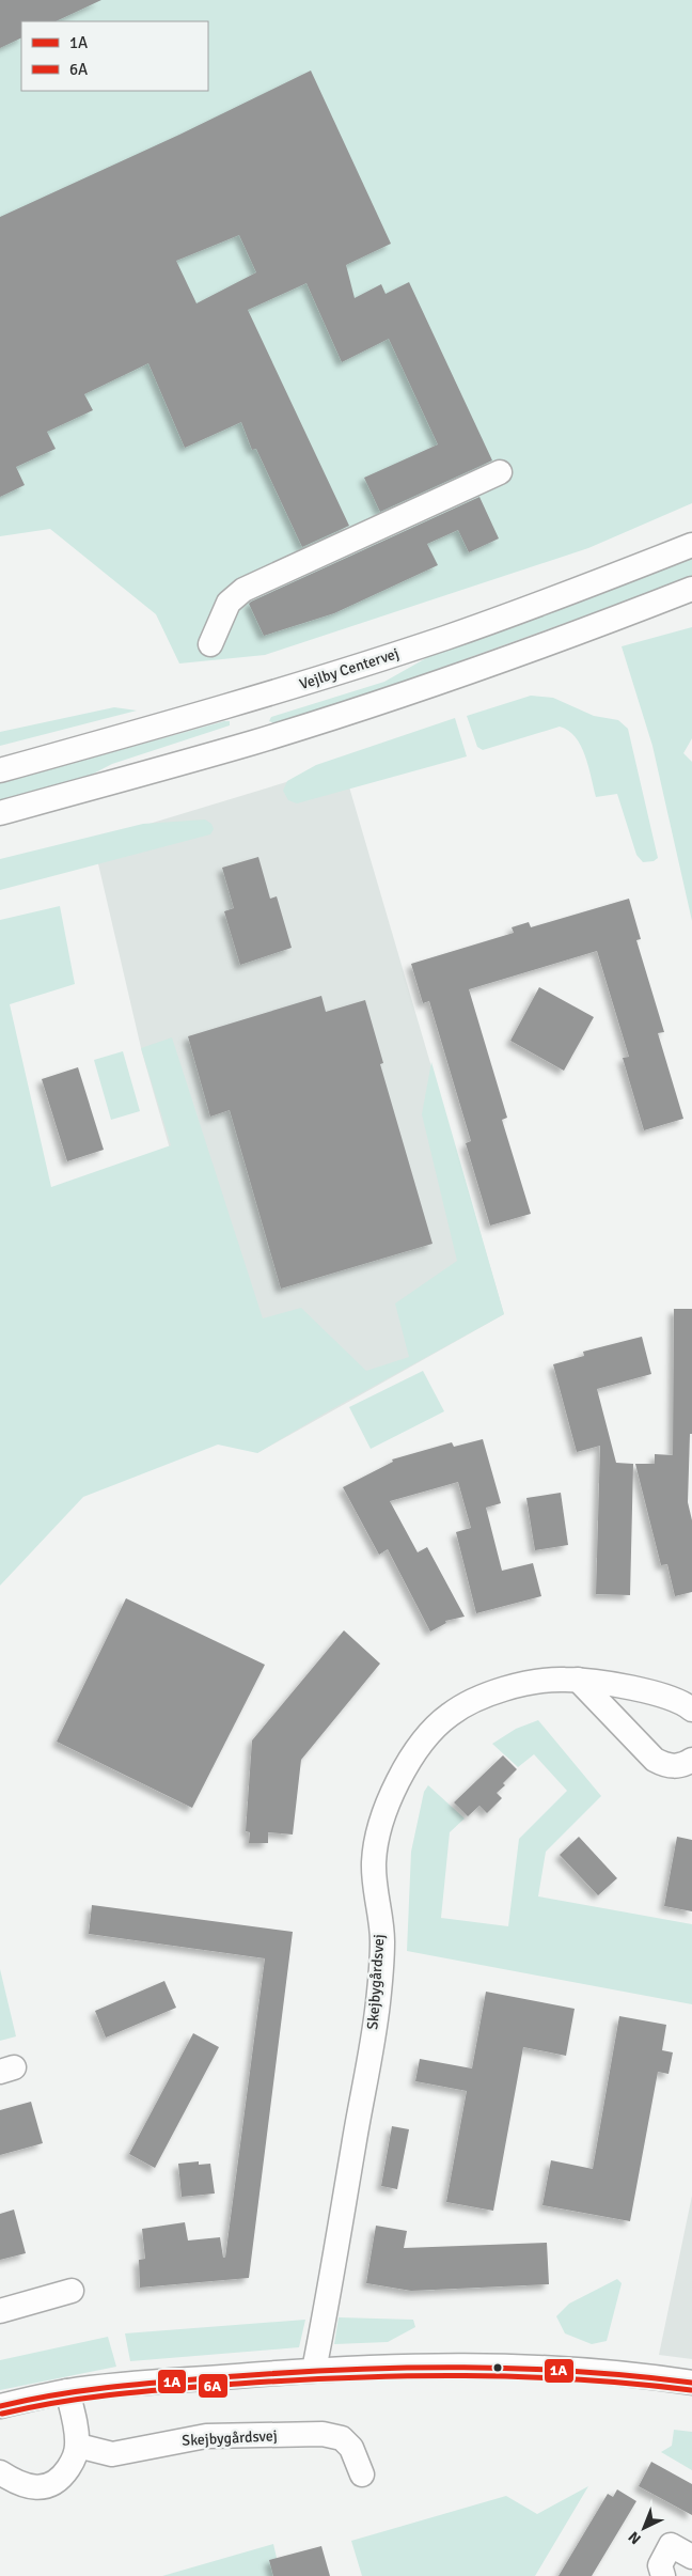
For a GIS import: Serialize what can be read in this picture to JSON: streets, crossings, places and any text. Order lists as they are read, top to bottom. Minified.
{"streets":{"street":["Vejlby Centervej","Skejbygårdsvej"]},"lines":["transit line 1A","transit line 6A"],"legend":["1A","6A"],"north":"bottom left"}
